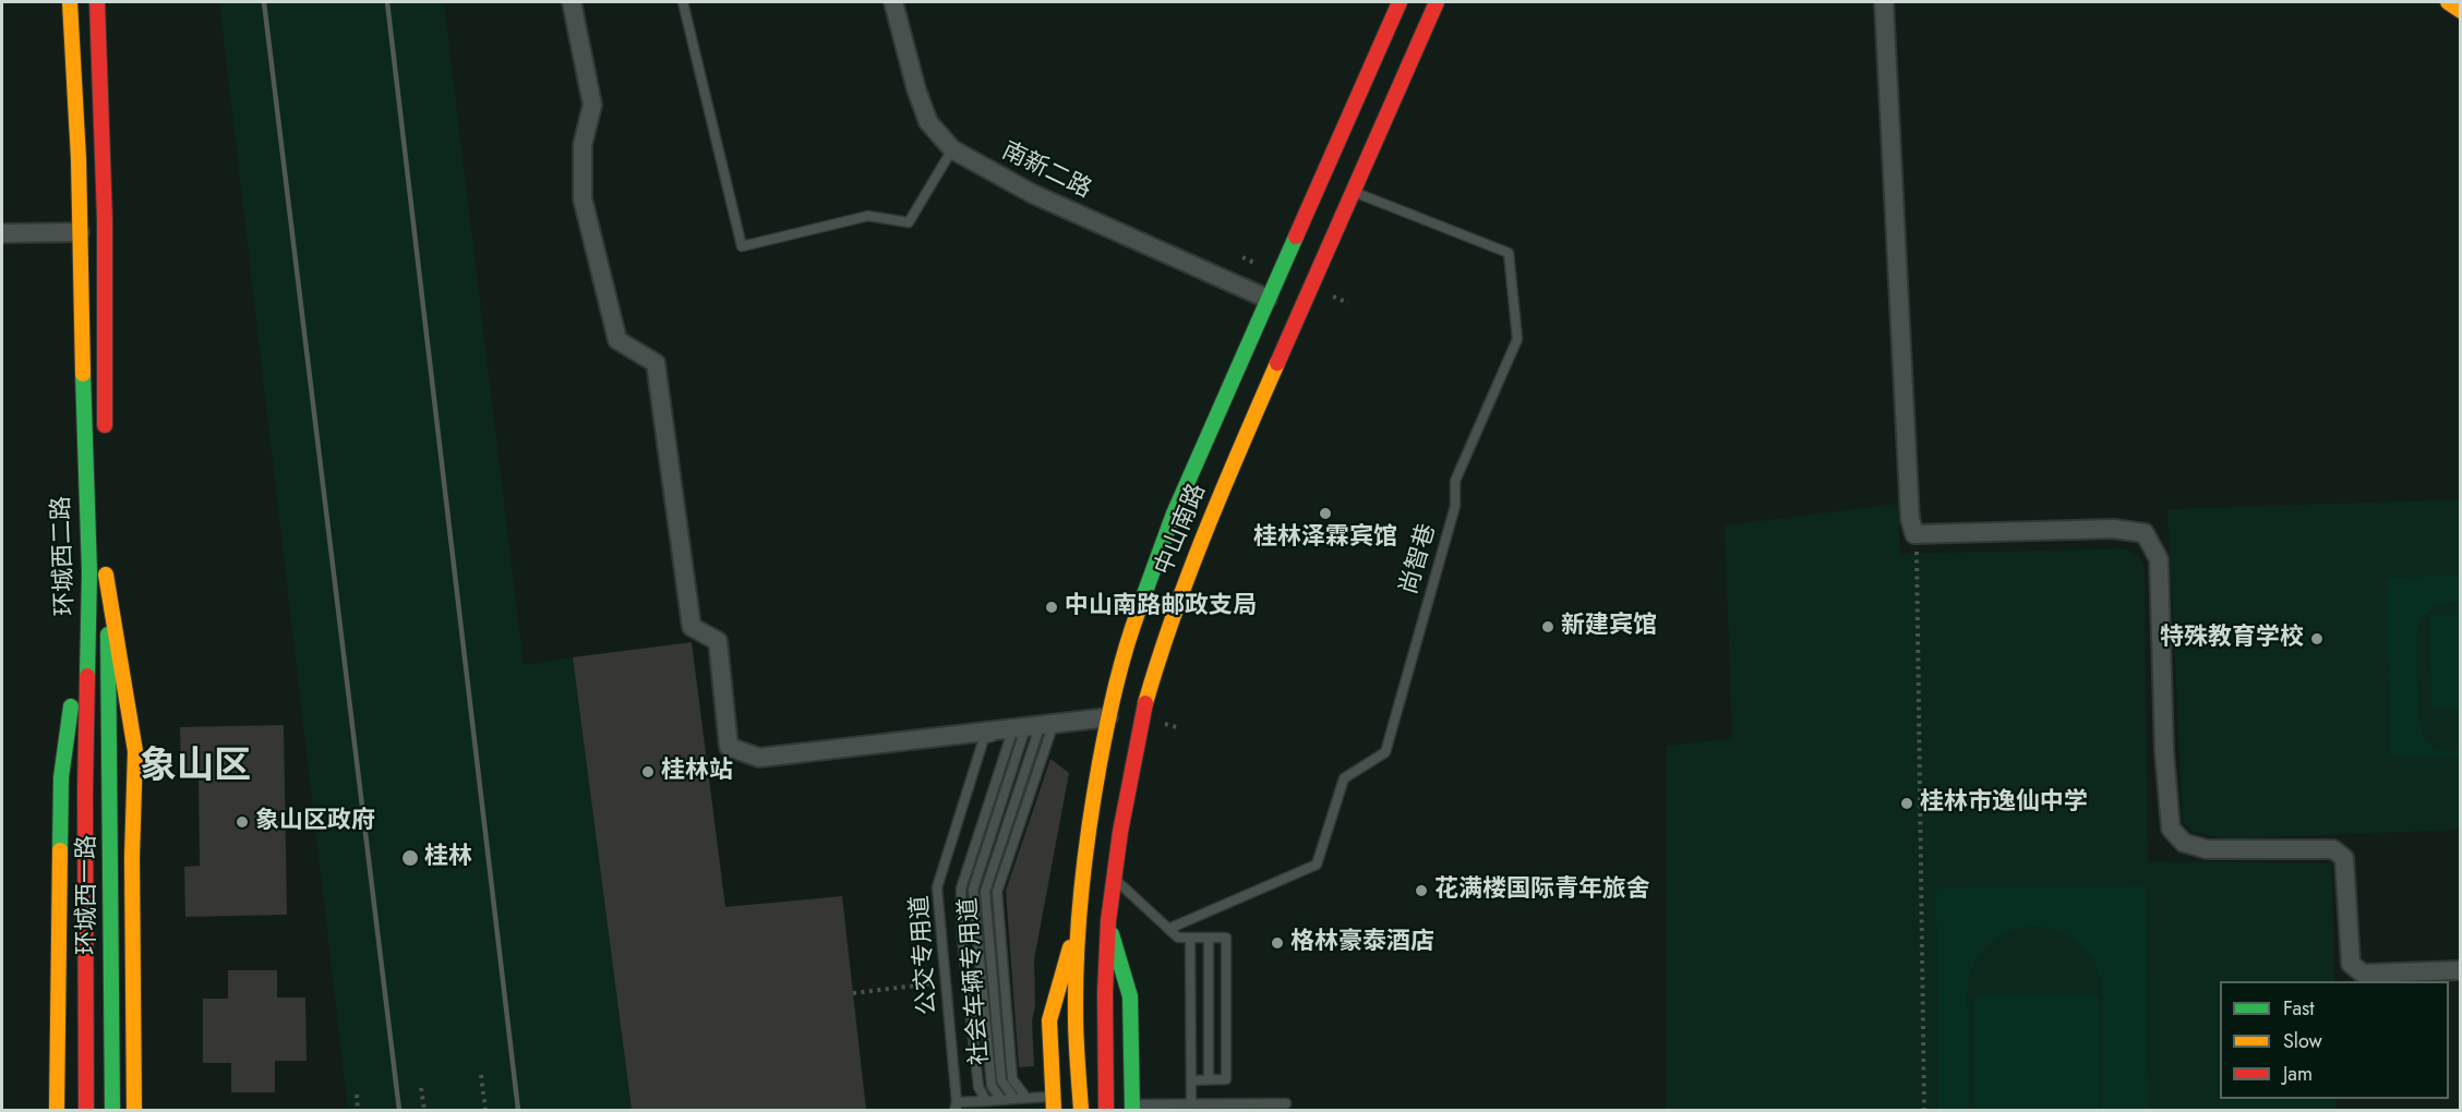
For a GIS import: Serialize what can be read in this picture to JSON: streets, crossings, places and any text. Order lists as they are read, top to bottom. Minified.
{"streets":{"main road":["中山南路","环城西二路","环城西一路"],"street":["南新二路"],"lane":["尚智巷","公交专用道","社会车辆专用道"]},"crossings":[["南新二路","中山南路"],["中山南路","尚智巷"],["中山南路","公交专用道"],["环城西二路","环城西一路"],["公交专用道","社会车辆专用道"]],"districts":["象山区"],"places":["桂林泽霖宾馆","中山南路邮政支局","新建宾馆","特殊教育学校","桂林站","桂林市逸仙中学","象山区政府","桂林","花满楼国际青年旅舍","格林豪泰酒店"],"legend":["Fast","Slow","Jam"]}
